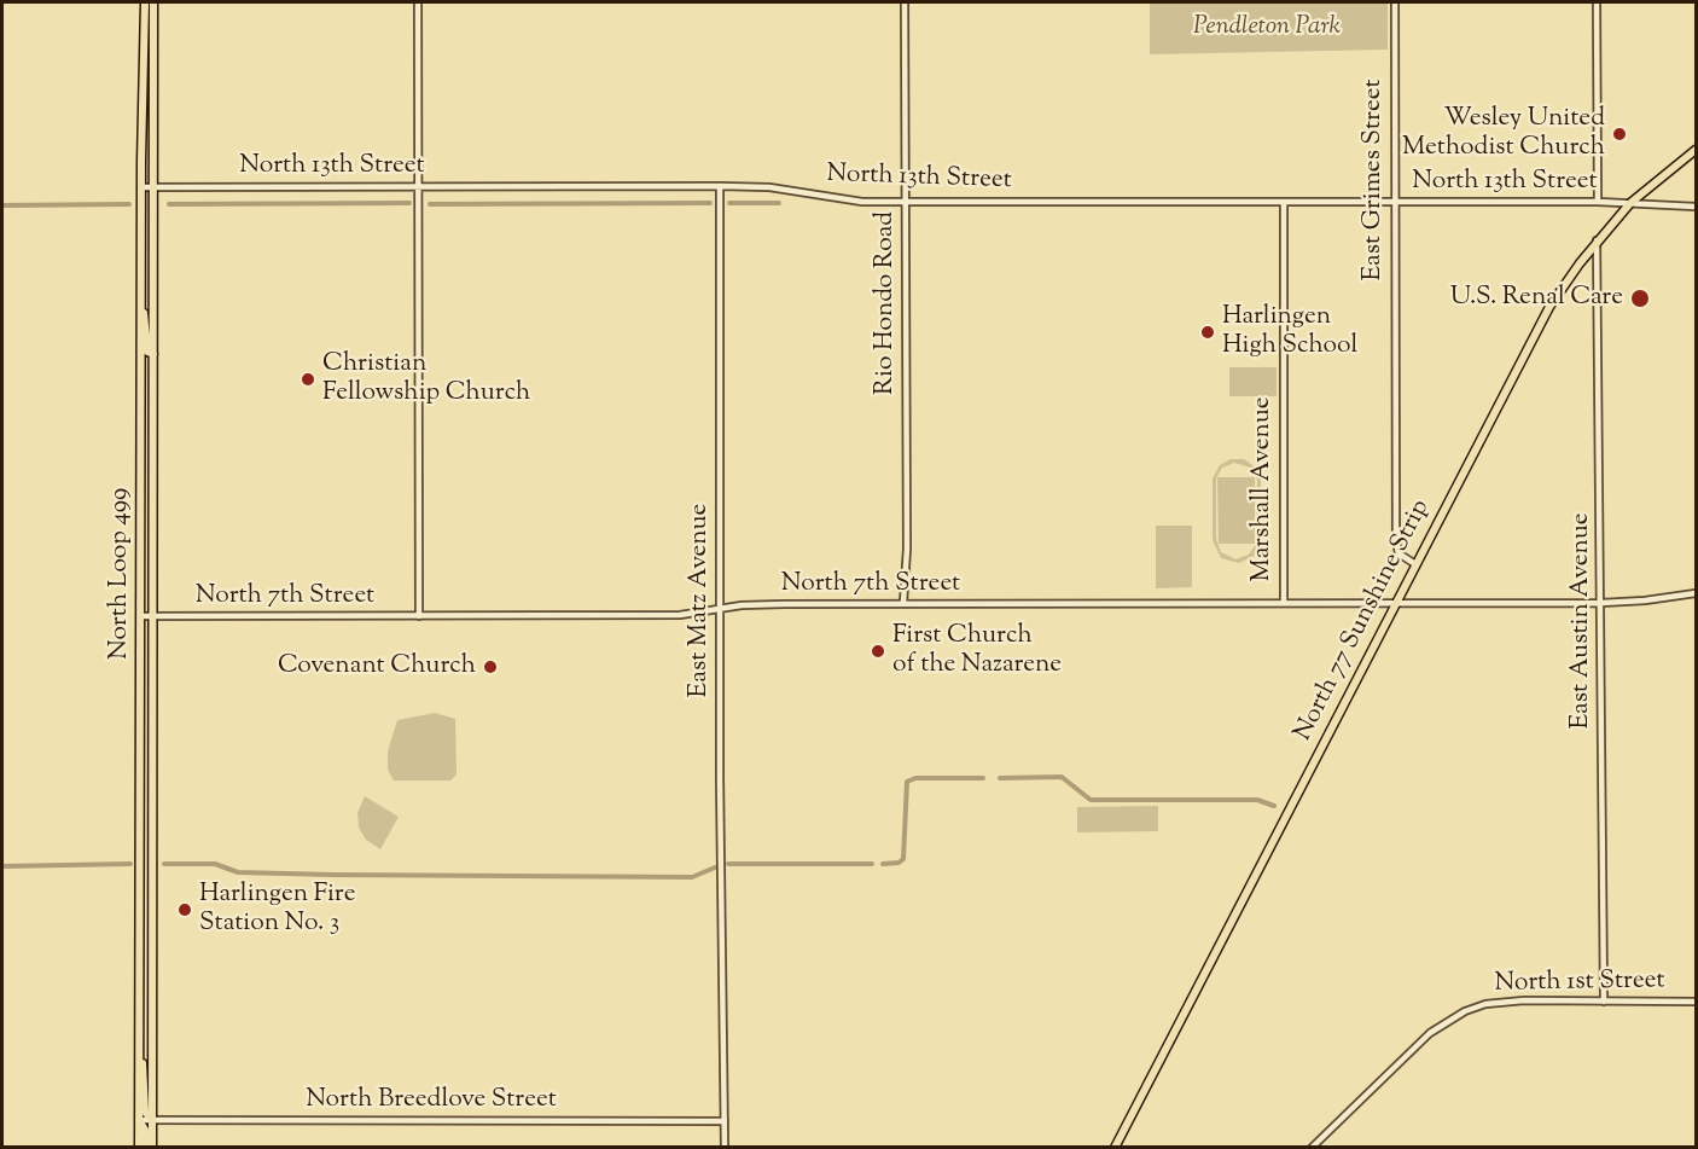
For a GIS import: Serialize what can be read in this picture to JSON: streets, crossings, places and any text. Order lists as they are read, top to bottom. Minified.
{"streets":{"main road":["North Loop 499","North 77 Sunshine Strip"],"street":["North 13th Street","East Grimes Street","Rio Hondo Road","Marshall Avenue","North 7th Street","East Matz Avenue","East Austin Avenue","North 1st Street","North Breedlove Street"]},"crossings":[["North 13th Street","East Grimes Street"],["North 13th Street","Rio Hondo Road"],["North 13th Street","Marshall Avenue"],["North 13th Street","North Loop 499"],["North 13th Street","East Matz Avenue"],["North 13th Street","North 77 Sunshine Strip"],["East Grimes Street","North 77 Sunshine Strip"],["Rio Hondo Road","North 7th Street"],["Marshall Avenue","North 7th Street"],["North Loop 499","North 7th Street"],["North Loop 499","North Breedlove Street"],["North 7th Street","East Matz Avenue"],["North 7th Street","North 77 Sunshine Strip"],["North 7th Street","East Austin Avenue"],["East Matz Avenue","North Breedlove Street"],["North 77 Sunshine Strip","East Austin Avenue"],["East Austin Avenue","North 1st Street"]],"parks":["Pendleton Park"],"places":["Wesley United Methodist Church","U.S. Renal Care","Harlingen High School","Christian Fellowship Church","First Church of the Nazarene","Covenant Church","Harlingen Fire Station No. 3"]}
